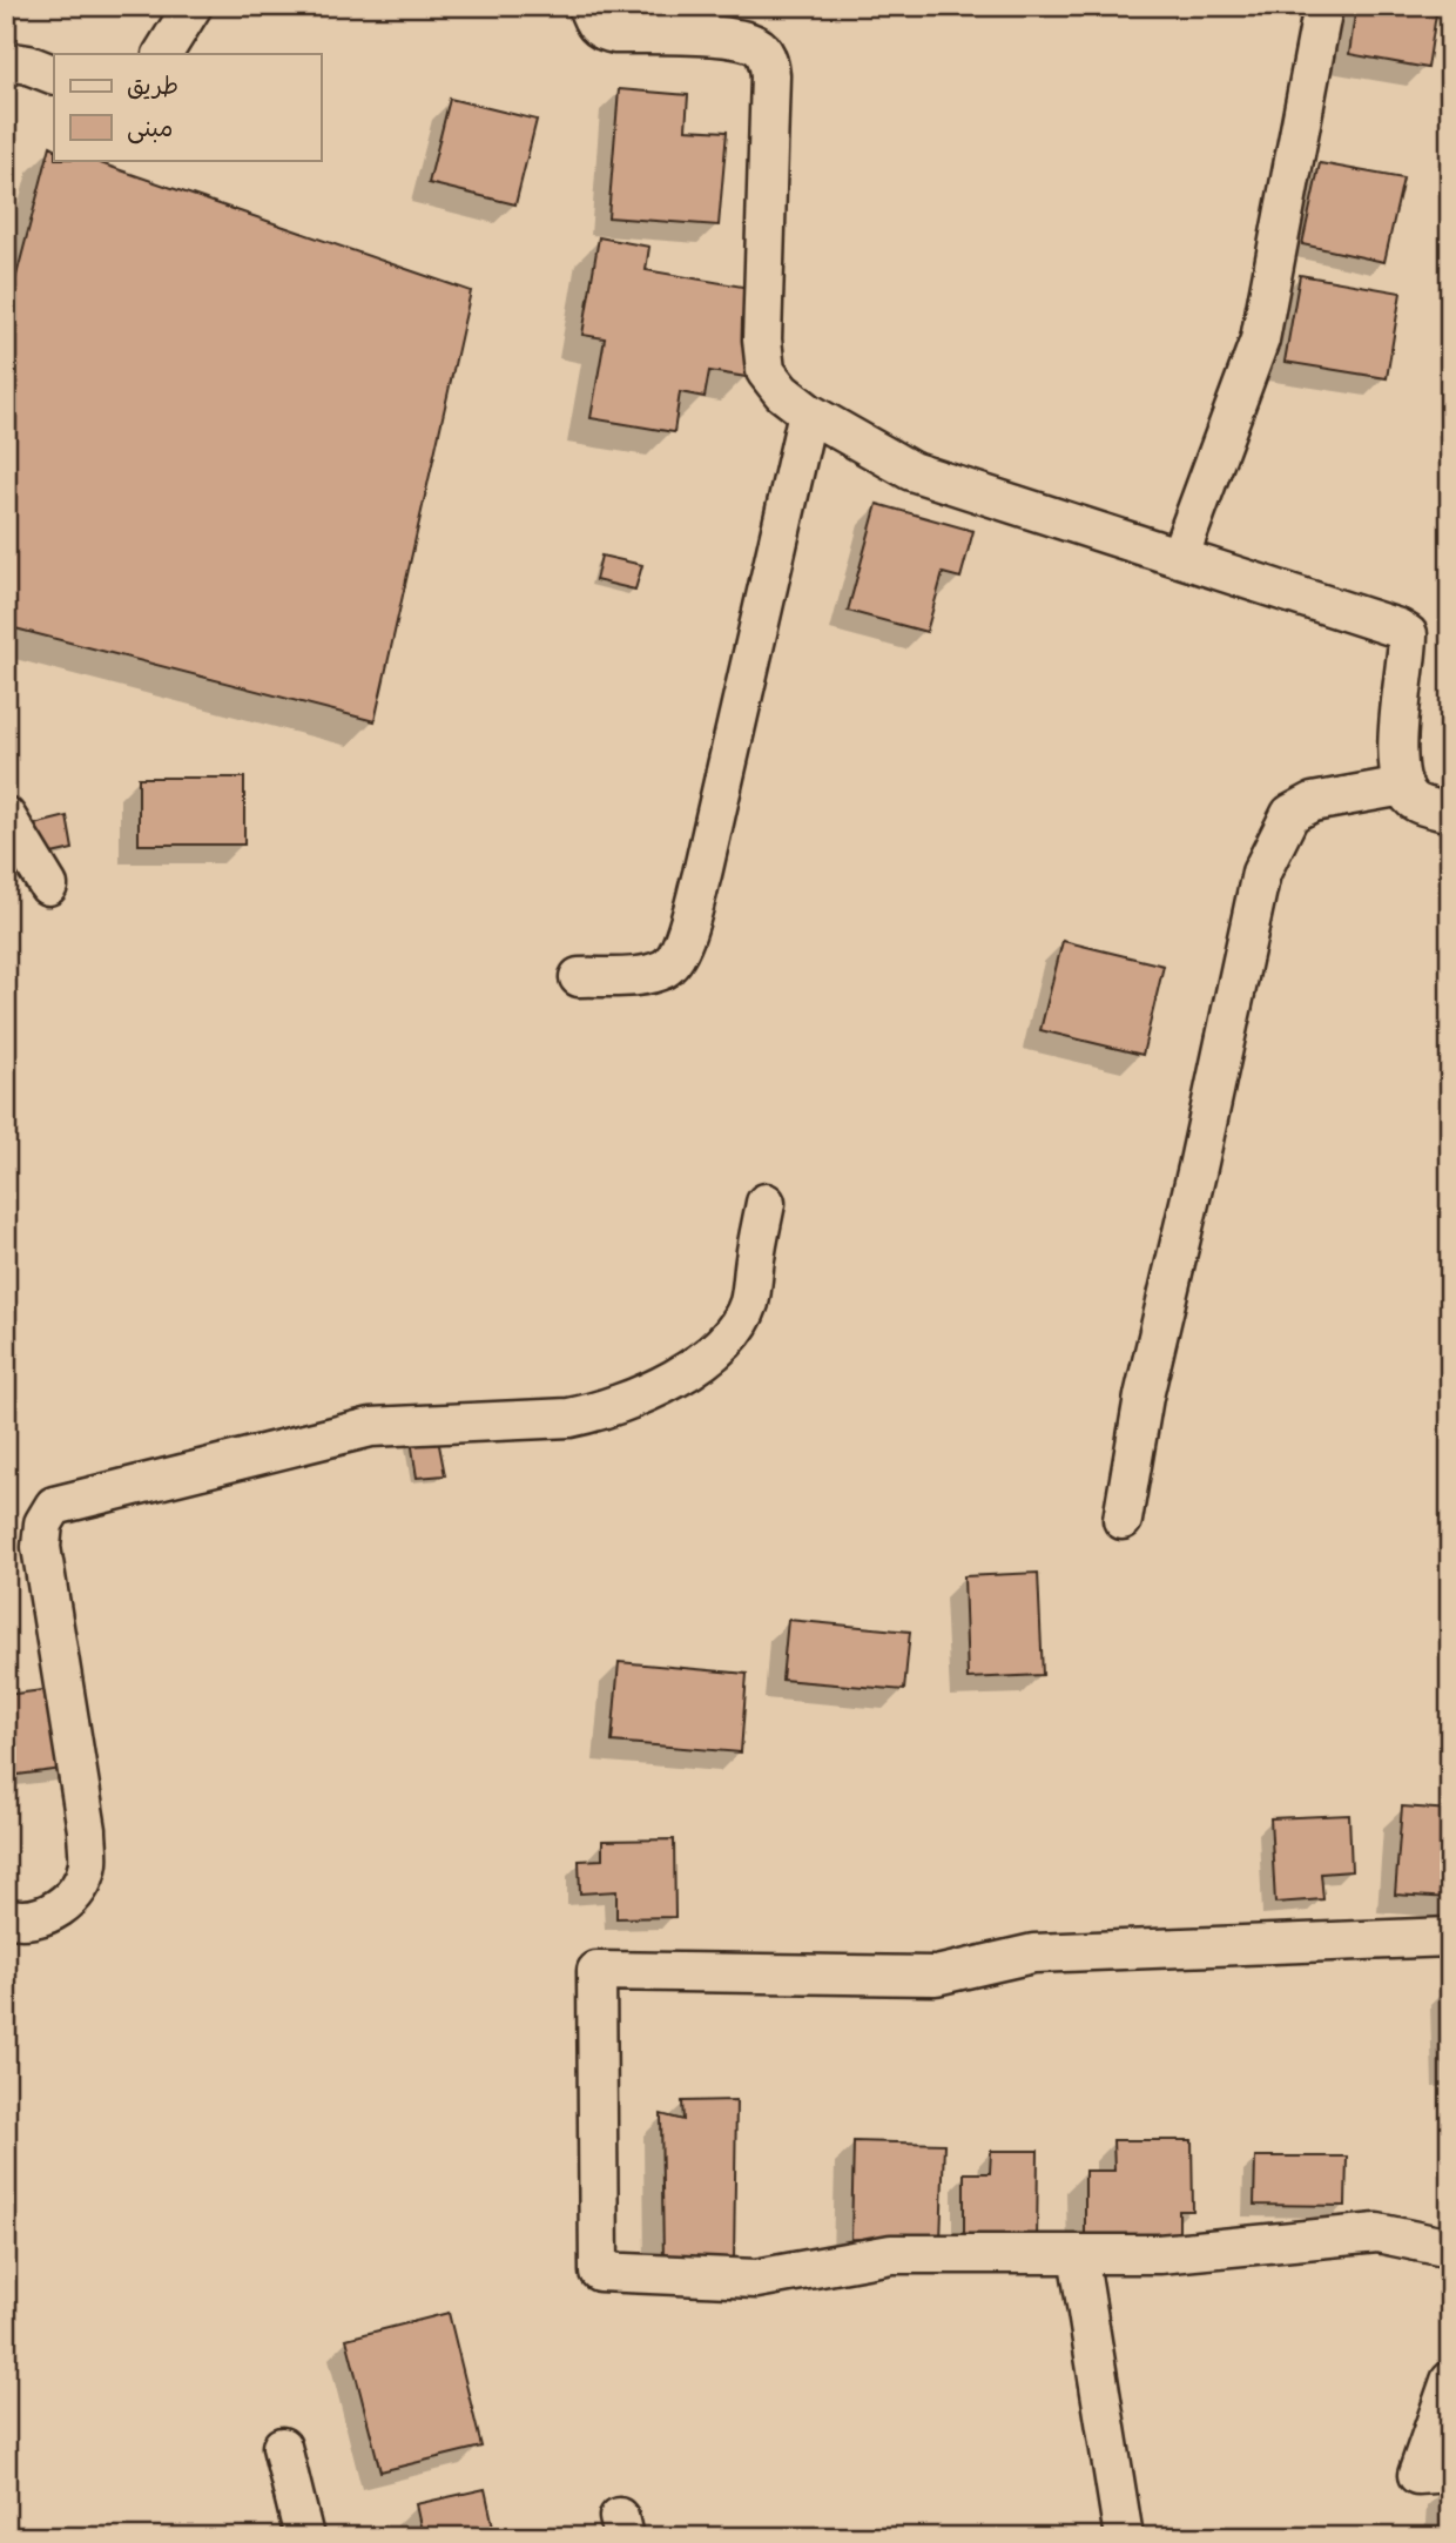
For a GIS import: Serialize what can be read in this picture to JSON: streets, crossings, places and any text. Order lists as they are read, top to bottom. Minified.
{"legend":["طريق","مبنى"]}
